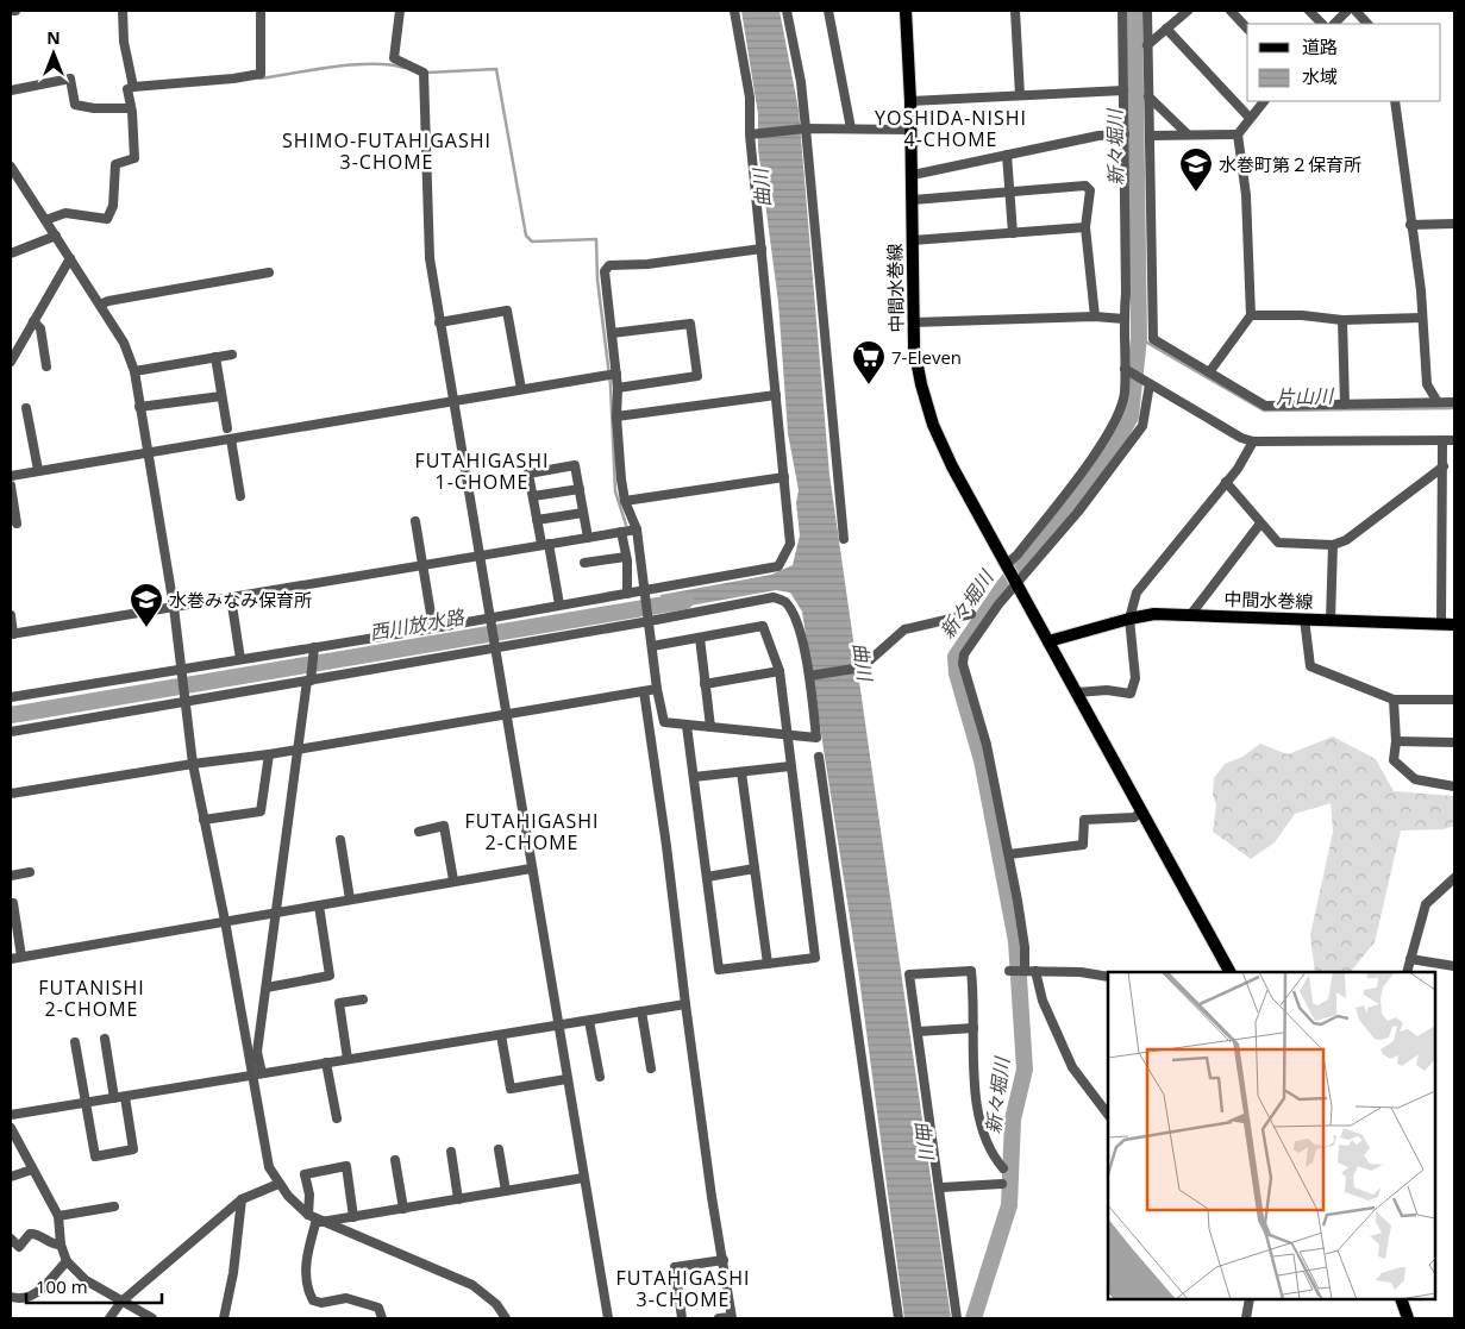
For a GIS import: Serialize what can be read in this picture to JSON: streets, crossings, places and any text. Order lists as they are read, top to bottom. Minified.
{"streets":{"main road":["中間水巻線"]},"districts":["YOSHIDA-NISHI 4-CHOME","SHIMO-FUTAHIGASHI 3-CHOME","FUTAHIGASHI 1-CHOME","FUTAHIGASHI 2-CHOME","FUTANISHI 2-CHOME","FUTAHIGASHI 3-CHOME"],"water":["新々堀川","曲川","片山川","西川放水路"],"places":{"school or university":["水巻町第２保育所","水巻みなみ保育所"],"supermarket":["7-Eleven"]},"legend":["道路","水域"],"scale_bar":"100 m","north":"top"}
